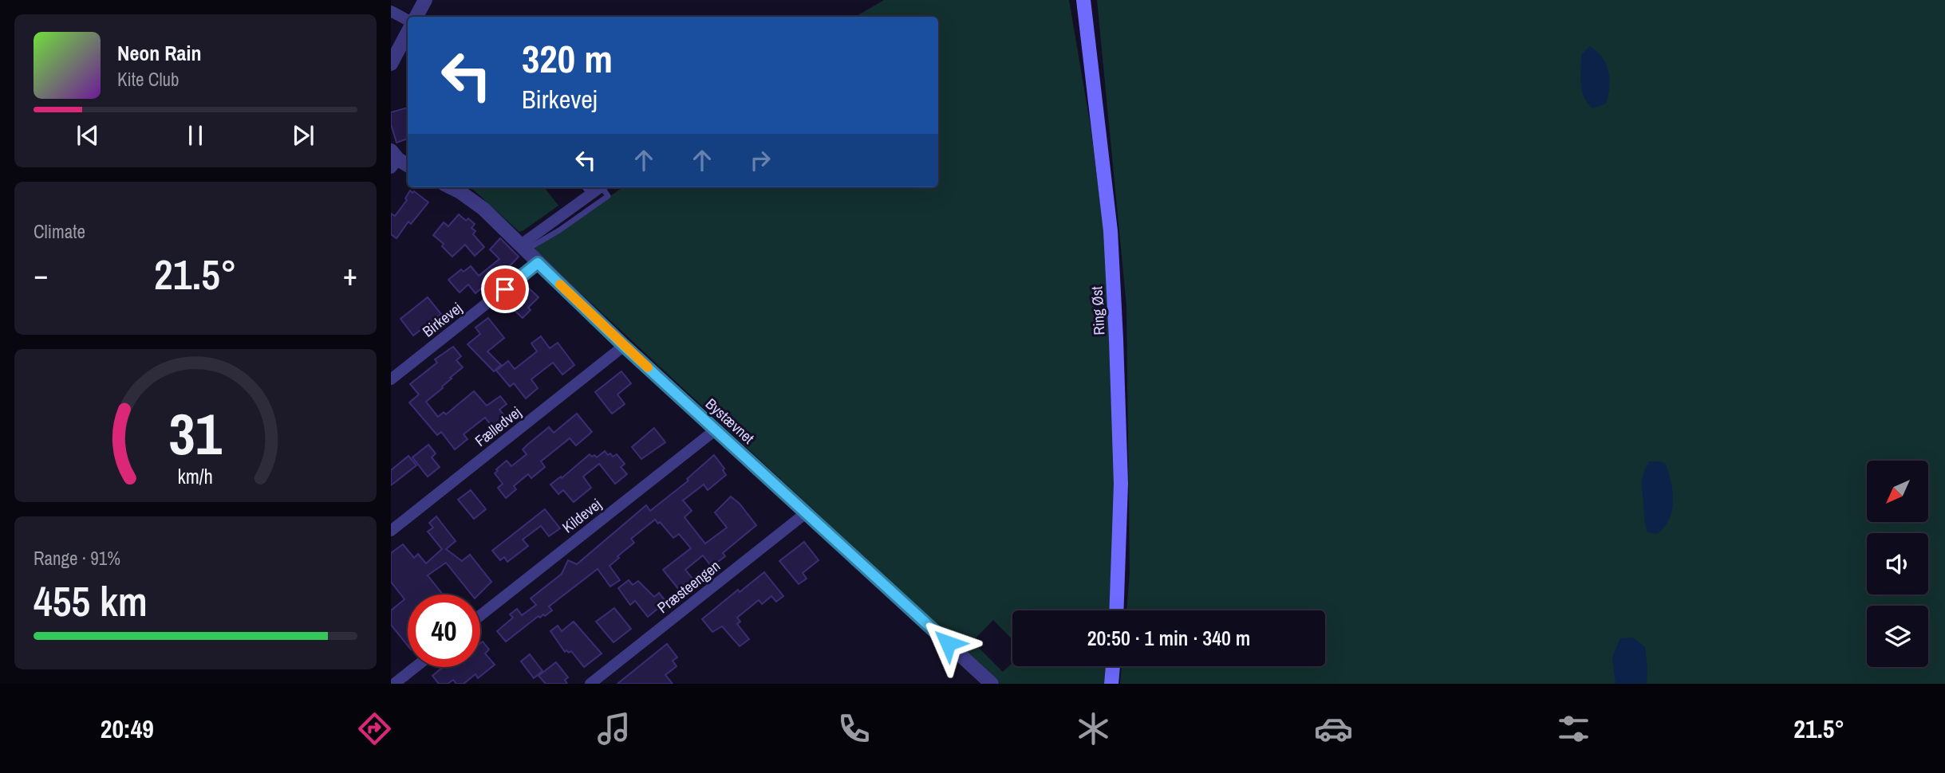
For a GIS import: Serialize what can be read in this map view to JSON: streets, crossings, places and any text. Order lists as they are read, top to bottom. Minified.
{"streets":{"main road":["Ring Øst"],"street":["Birkevej","Bystævnet","Fælledvej","Kildevej","Præsteengen"]},"crossings":[["Birkevej","Bystævnet"],["Bystævnet","Fælledvej"],["Bystævnet","Kildevej"],["Bystævnet","Præsteengen"]],"north":"bottom left","page":{"turn":["320 m","Birkevej"],"song":["Neon Rain","Kite Club"],"tile":["Climate",["Range · 91%","455 km"]],"heat":["−","21.5°","+"],"limit":"40","trip":"20:50 · 1 min · 340 m","tabs":["20:49","21.5°"],"gauge":["31","km/h"]}}
